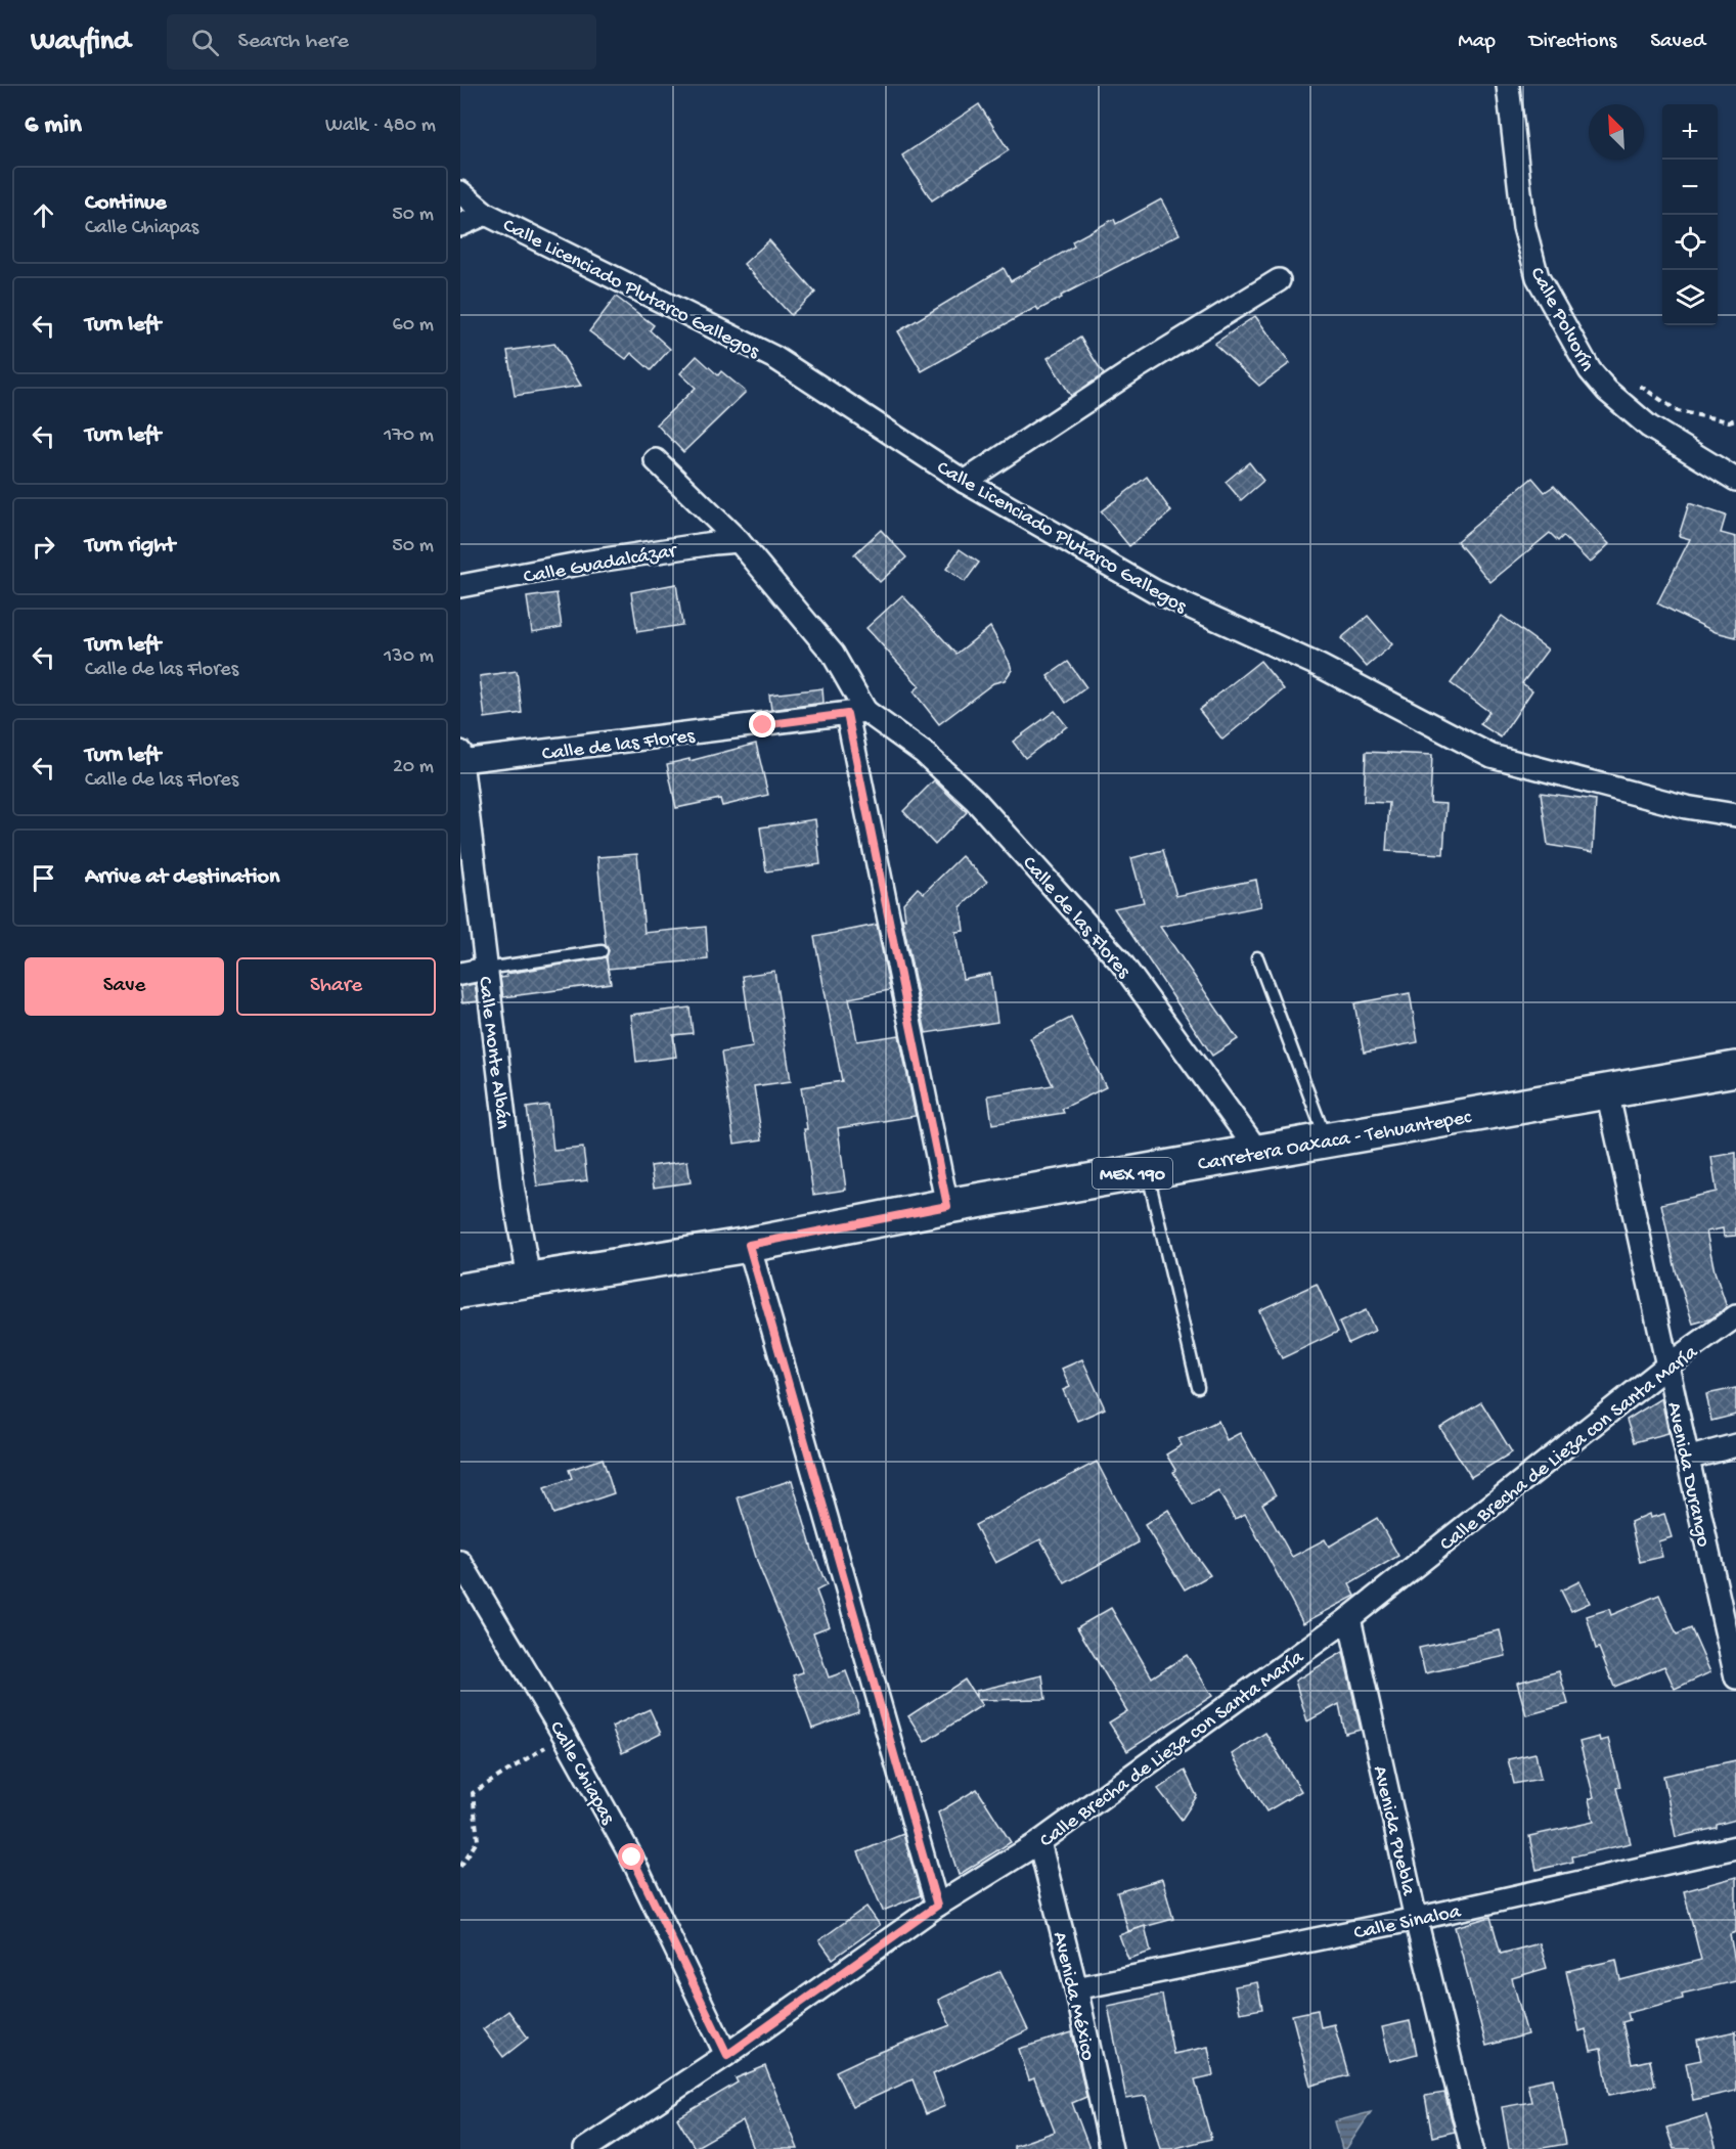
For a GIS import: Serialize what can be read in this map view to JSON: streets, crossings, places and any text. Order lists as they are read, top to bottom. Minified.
{"streets":{"main road":["Carretera Oaxaca - Tehuantepec","MEX 190"],"street":["Calle Licenciado Plutarco Gallegos","Calle Polvorín","Calle Guadalcázar","Calle de las Flores","Calle Monte Albán","Calle Brecha de Lieza con Santa María","Avenida Durango","Calle Chiapas","Avenida Puebla","Calle Sinaloa","Avenida México"]},"crossings":[["Calle Guadalcázar","Calle de las Flores"],["Calle de las Flores","Calle Monte Albán"],["Calle de las Flores","Carretera Oaxaca - Tehuantepec"],["Calle Monte Albán","Carretera Oaxaca - Tehuantepec"],["Carretera Oaxaca - Tehuantepec","Avenida Durango"],["Calle Brecha de Lieza con Santa María","Avenida Durango"],["Calle Brecha de Lieza con Santa María","Calle Chiapas"],["Calle Brecha de Lieza con Santa María","Avenida Puebla"],["Calle Brecha de Lieza con Santa María","Avenida México"],["Avenida Puebla","Calle Sinaloa"],["Calle Sinaloa","Avenida México"]],"north":"top left","page":{"header":"Wayfind","search":"Search here","nav":["Map","Directions","Saved"],"heading":["6 min","Walk · 480 m"],"map_buttons":["+","−"],"list":[["Continue","Calle Chiapas","50 m"],["Turn left","60 m"],["Turn left","170 m"],["Turn right","50 m"],["Turn left","Calle de las Flores","130 m"],["Turn left","Calle de las Flores","20 m"],"Arrive at destination"],"buttons":["Save","Share"]}}
